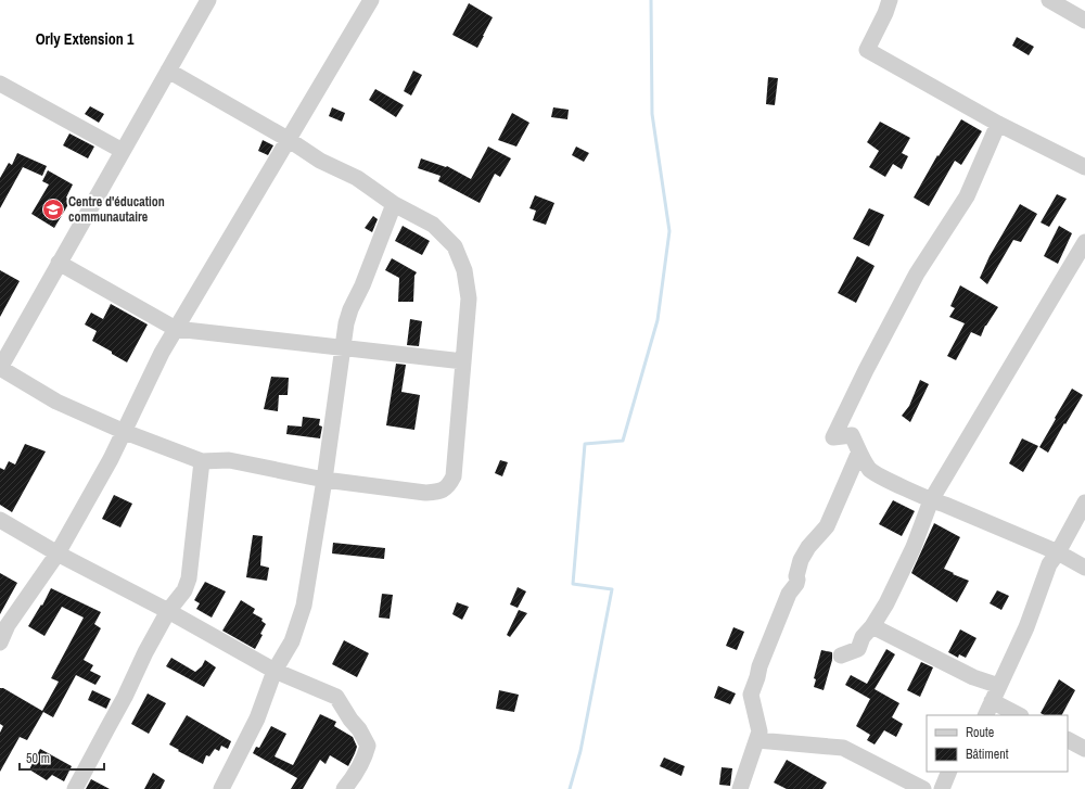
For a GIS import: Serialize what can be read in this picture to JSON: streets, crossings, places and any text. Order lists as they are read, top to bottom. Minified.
{"districts":["Orly Extension 1"],"places":{"school or university":["Centre d'éducation communautaire"]},"legend":["Route","Bâtiment"],"scale_bar":"50 m"}
